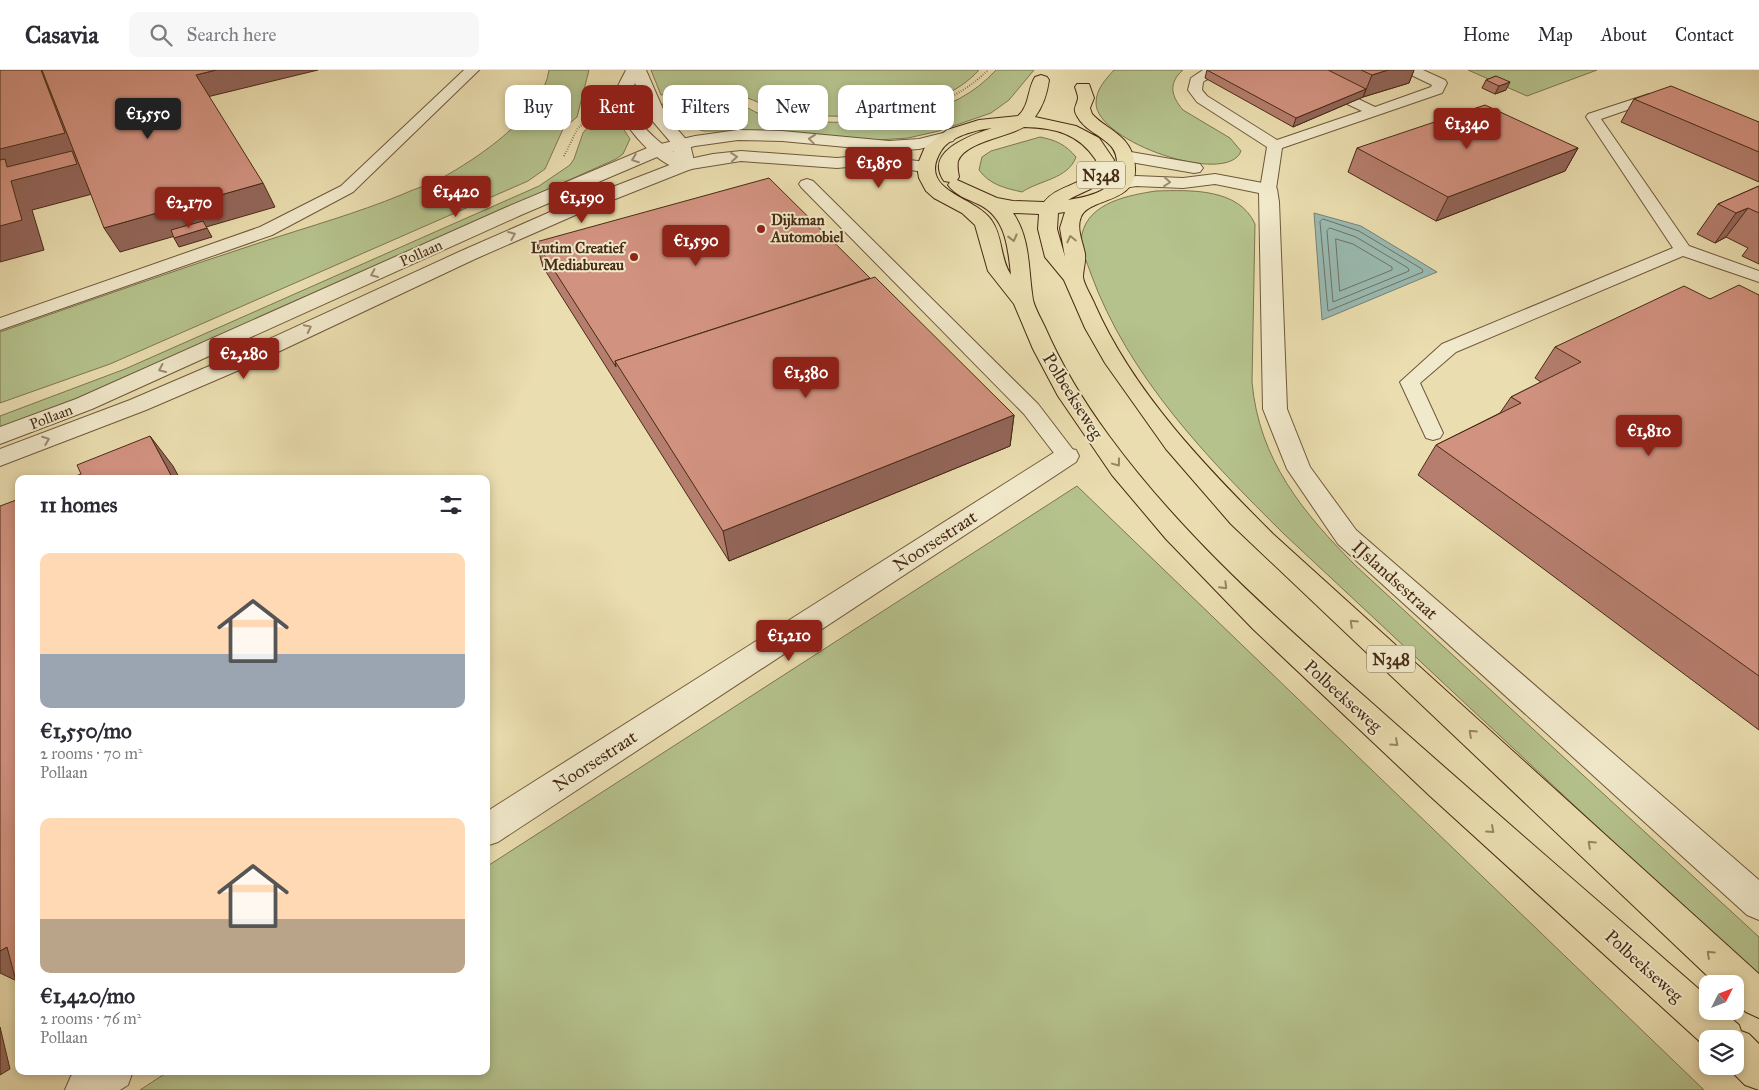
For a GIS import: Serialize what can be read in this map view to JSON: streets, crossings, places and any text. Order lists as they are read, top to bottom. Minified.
{"streets":{"main road":["N348","Polbeekseweg"],"street":["Pollaan","Noorsestraat","IJslandsestraat"]},"crossings":[["N348","Pollaan"],["N348","Polbeekseweg"],["Pollaan","Polbeekseweg"]],"places":["Dijkman Automobiel","Lutim Creatief Mediabureau"],"north":"top right","page":{"header":"Casavia","search":"Search here","nav":["Home","Map","About","Contact"],"chip":["Buy","Rent","Filters","New","Apartment"],"price":["€1,550","€1,340","€1,850","€1,420","€1,190","€2,170","€1,590","€2,280","€1,380","€1,810","€1,210"],"heading":"11 homes","list":[{"name":"€1,550/mo","note":"2 rooms · 70 m² · Pollaan"},{"name":"€1,420/mo","note":"2 rooms · 76 m² · Pollaan"}]}}
